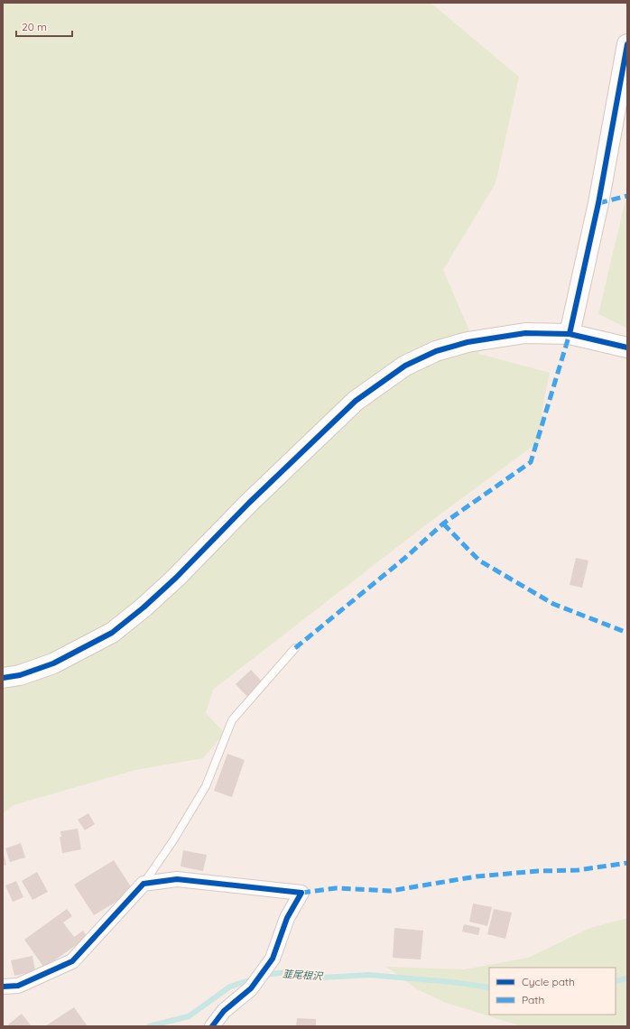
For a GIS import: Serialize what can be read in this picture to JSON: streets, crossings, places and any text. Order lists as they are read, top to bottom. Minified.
{"water":["韮尾根沢"],"legend":["Cycle path","Path"],"scale_bar":"20 m"}
